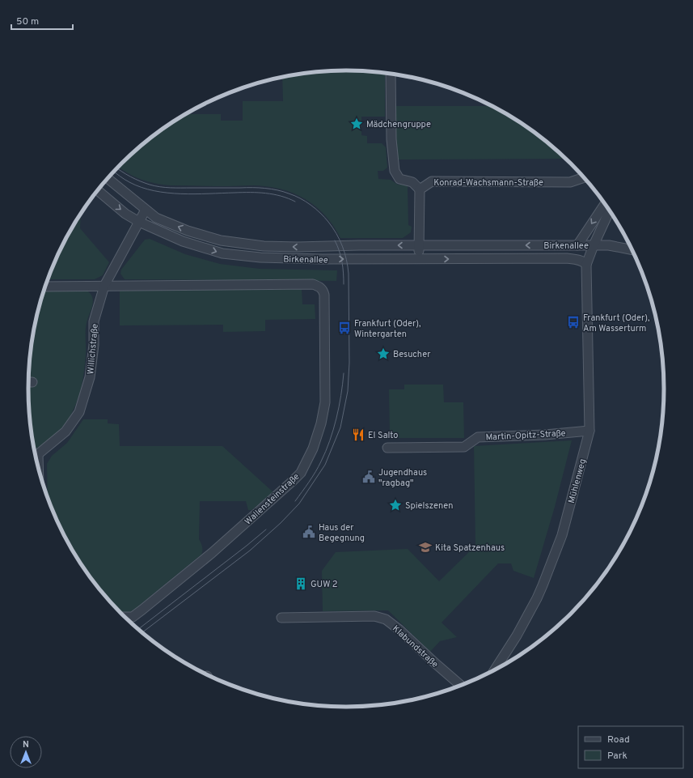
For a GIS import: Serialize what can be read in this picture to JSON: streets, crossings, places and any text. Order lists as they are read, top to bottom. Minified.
{"streets":{"street":["Konrad-Wachsmann-Straße","Birkenallee","Willichstraße","Martin-Opitz-Straße","Mühlenweg","Wallensteinstraße","Klabundstraße"]},"crossings":[["Birkenallee","Willichstraße"],["Birkenallee","Mühlenweg"],["Willichstraße","Wallensteinstraße"],["Martin-Opitz-Straße","Mühlenweg"]],"places":{"place":["Mädchengruppe","Besucher","Spielszenen"],"bus stop":["Frankfurt (Oder), Am Wasserturm","Frankfurt (Oder), Wintergarten"],"restaurant":["El Salto"],"public building":["Jugendhaus \"ragbag\"","Haus der Begegnung"],"school or university":["Kita Spatzenhaus"],"building":["GUW 2"]},"legend":["Road","Park"],"scale_bar":"50 m","north":"top"}
